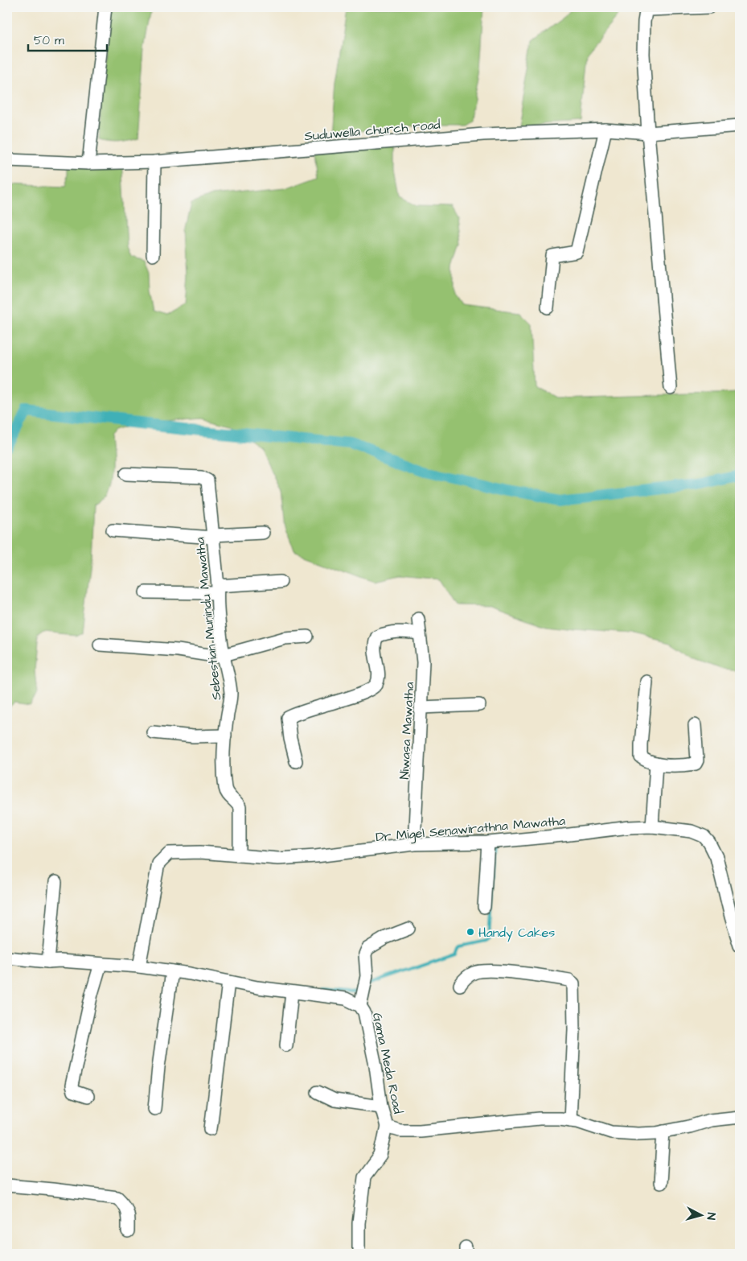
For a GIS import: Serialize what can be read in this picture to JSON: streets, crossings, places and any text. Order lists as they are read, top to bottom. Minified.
{"streets":{"street":["Suduwella church road","Sebestian Munindu Mawatha","Niwasa Mawatha","Dr Migel Senawirathna Mawatha","Gama Meda Road"]},"crossings":[["Sebestian Munindu Mawatha","Dr Migel Senawirathna Mawatha"],["Niwasa Mawatha","Dr Migel Senawirathna Mawatha"],["Dr Migel Senawirathna Mawatha","Gama Meda Road"]],"places":["Handy Cakes"],"scale_bar":"50 m","north":"right"}
